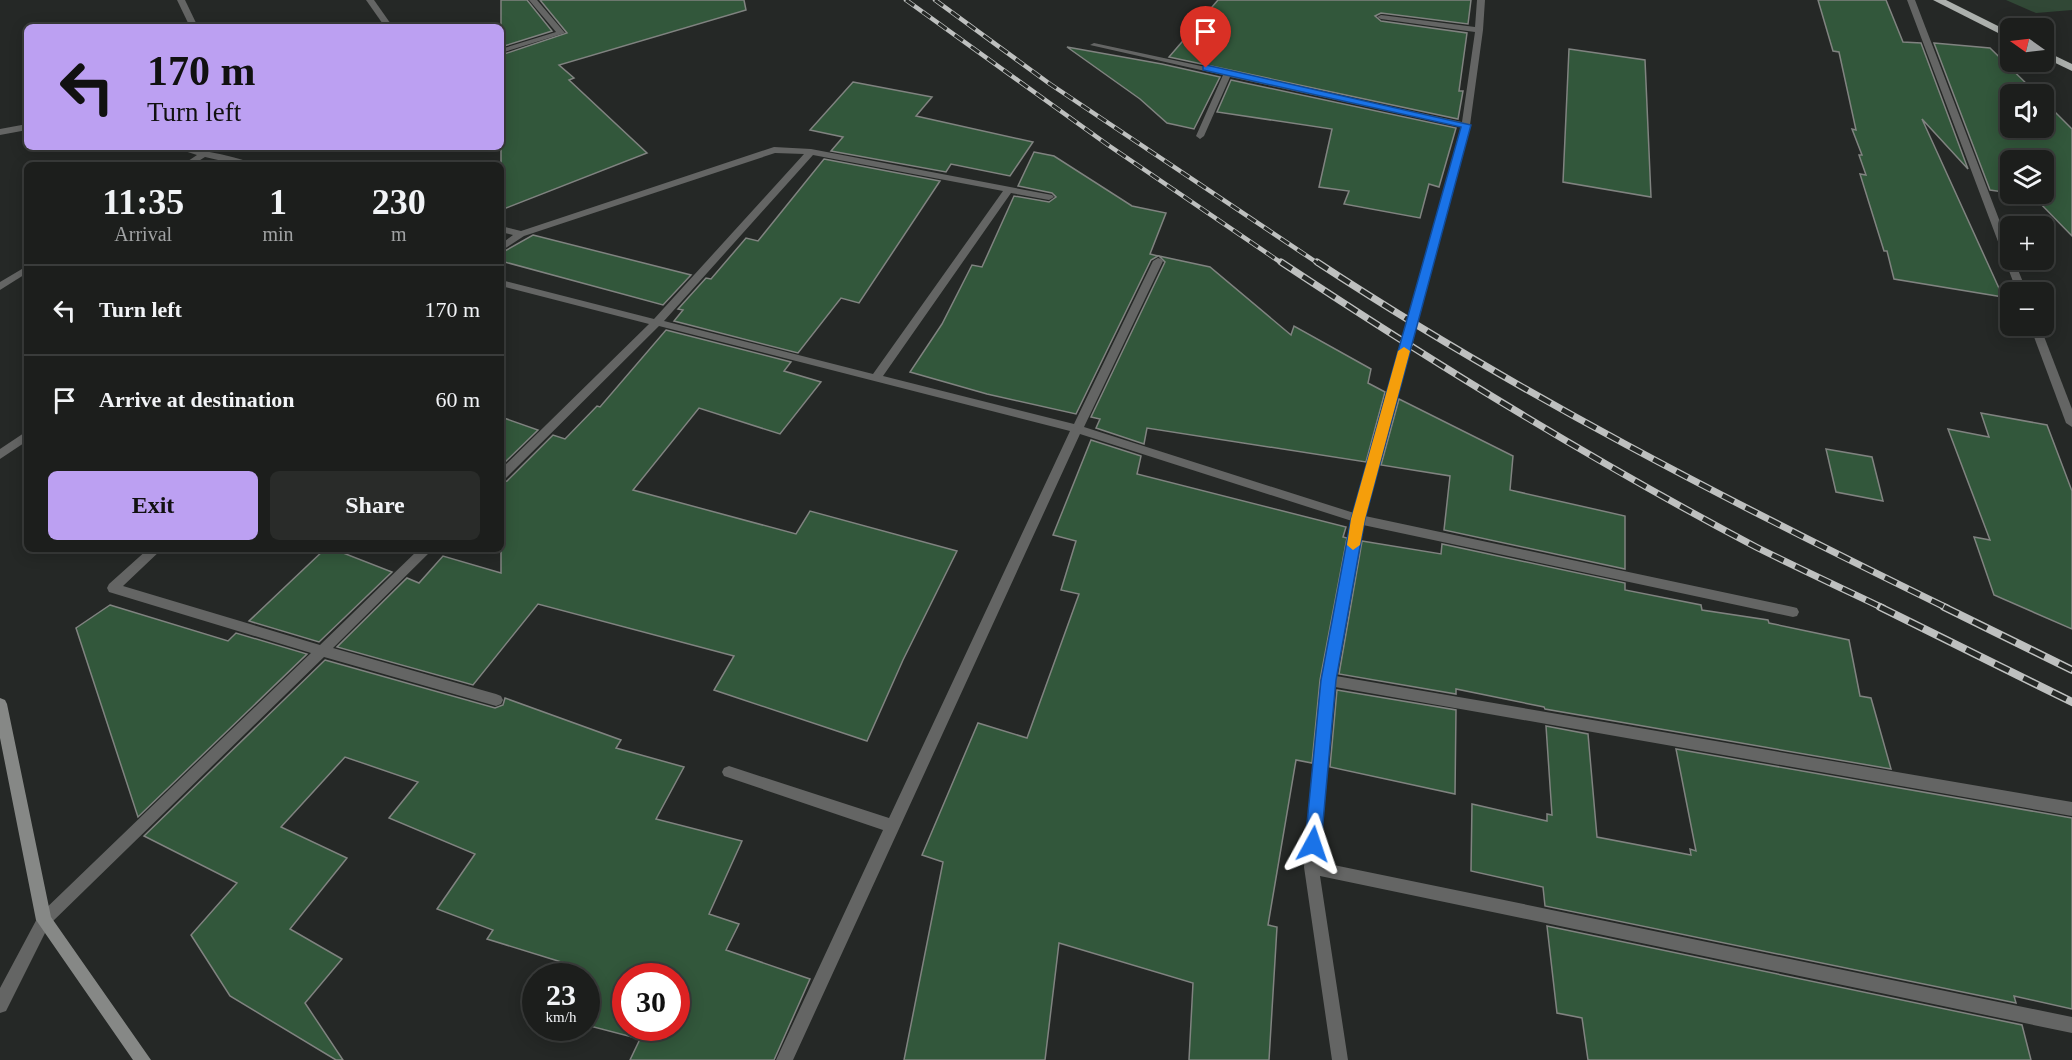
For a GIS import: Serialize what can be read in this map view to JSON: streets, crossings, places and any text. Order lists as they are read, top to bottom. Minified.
{"north":"left","page":{"map_buttons":["+","−"],"turn":["170 m","Turn left"],"eta":["11:35","Arrival","1","min","230","m"],"list":[{"name":"Turn left","value":"170 m"},{"name":"Arrive at destination","value":"60 m"}],"buttons":["Exit","Share"],"speed":"23 km/h","limit":"30"}}
